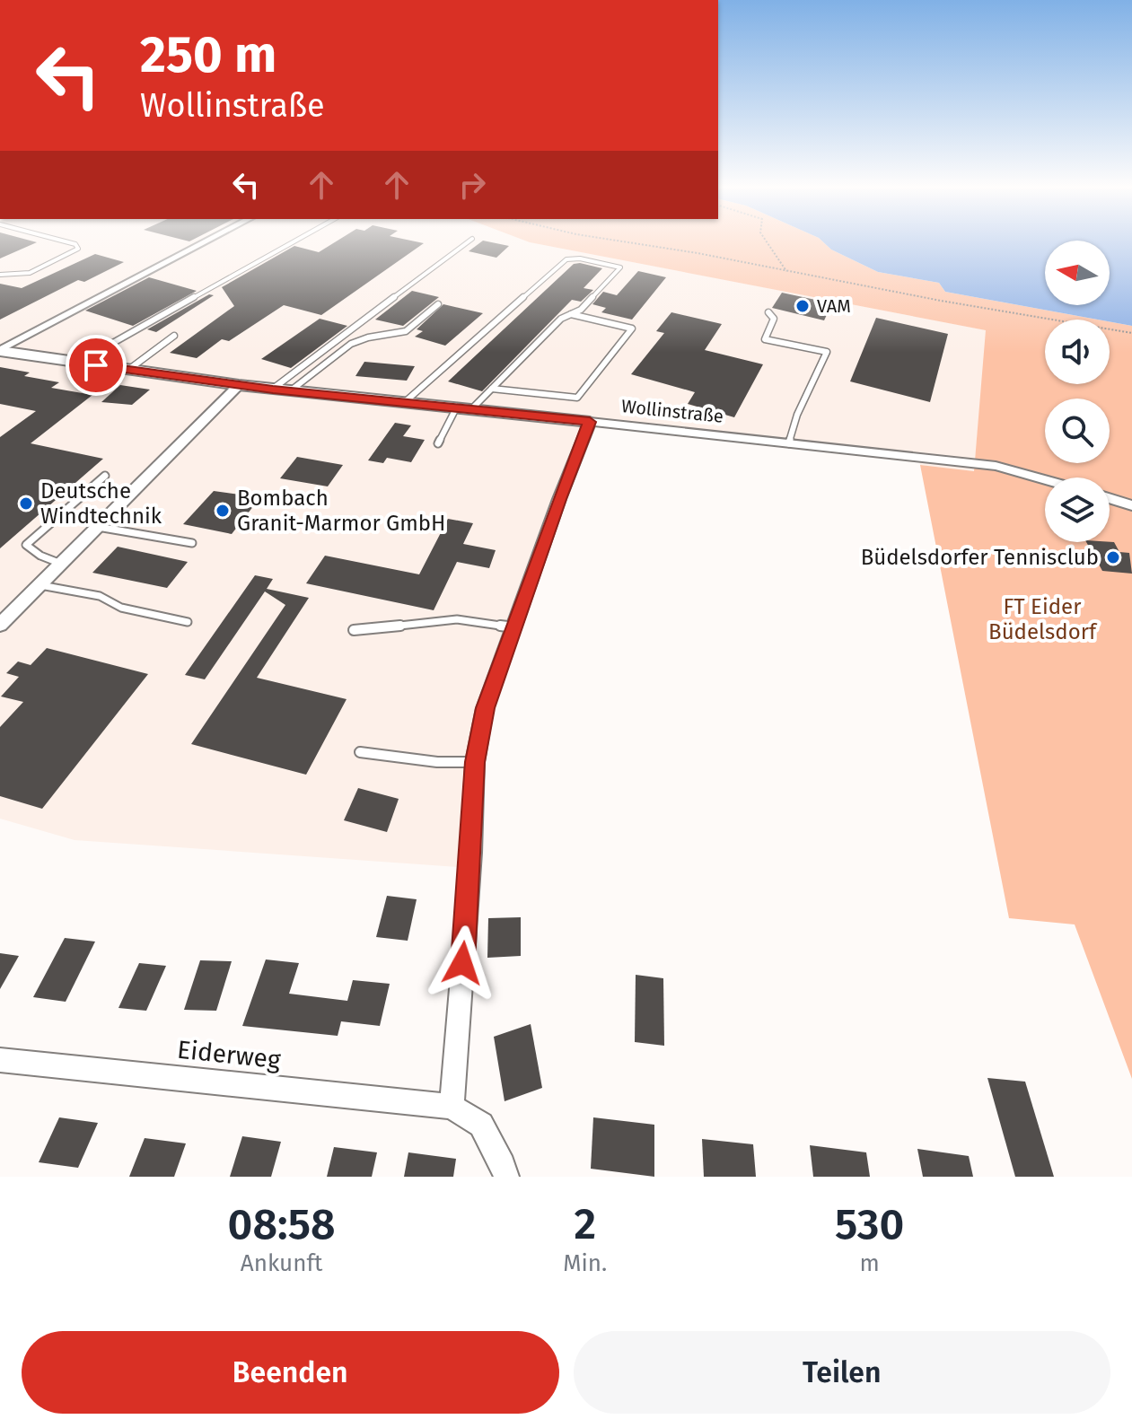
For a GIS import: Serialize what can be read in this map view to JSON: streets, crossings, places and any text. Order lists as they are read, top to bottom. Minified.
{"streets":{"street":["Wollinstraße","Eiderweg"]},"parks":["FT Eider Büdelsdorf"],"places":["VAM","Deutsche Windtechnik","Bombach Granit-Marmor GmbH","Büdelsdorfer Tennisclub"],"north":"left","page":{"turn":["250 m","Wollinstraße"],"eta":["08:58","Ankunft","2","Min.","530","m"],"buttons":["Beenden","Teilen"]}}
